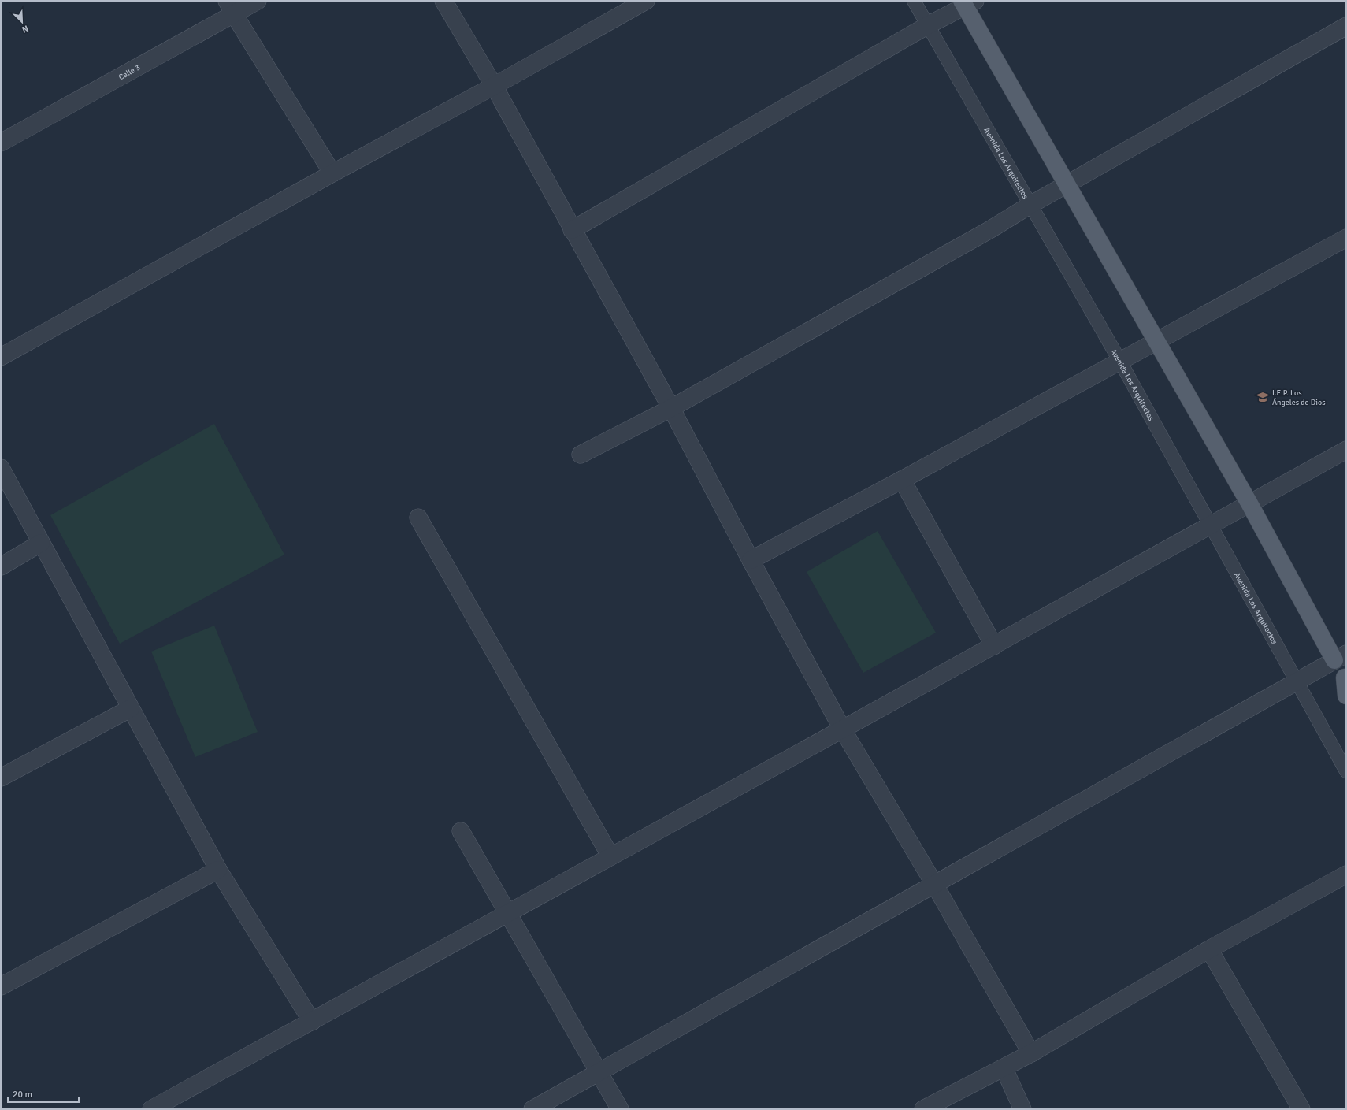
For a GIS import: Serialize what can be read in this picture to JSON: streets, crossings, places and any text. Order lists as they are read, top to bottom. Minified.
{"streets":{"street":["Calle 3"],"lane":["Avenida Los Arquitectos"]},"places":{"school or university":["I.E.P. Los Ángeles de Dios"]},"scale_bar":"20 m","north":"bottom right"}
